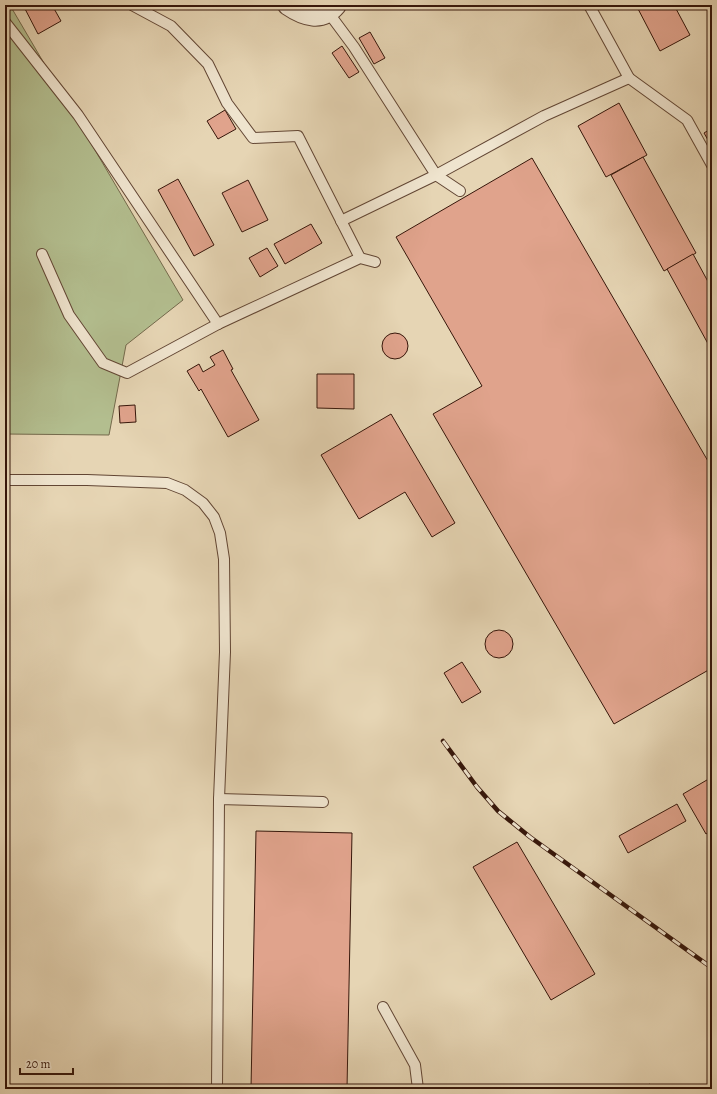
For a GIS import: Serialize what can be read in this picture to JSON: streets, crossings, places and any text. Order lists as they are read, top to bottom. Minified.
{"scale_bar":"20 m"}
